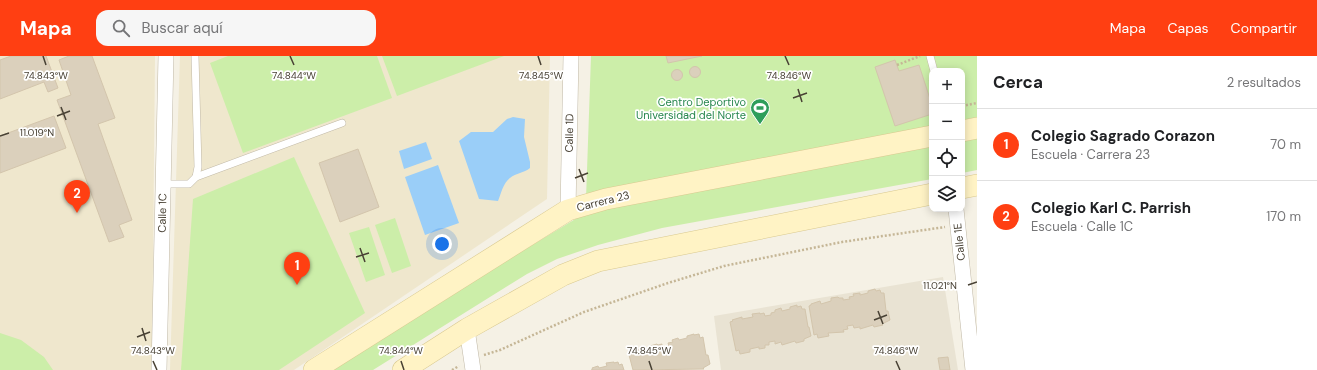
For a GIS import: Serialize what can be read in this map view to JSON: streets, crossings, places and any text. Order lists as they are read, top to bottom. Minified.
{"streets":{"main road":["Carrera 23"],"street":["Calle 1D","Calle 1C","Calle 1E"]},"crossings":[["Calle 1D","Carrera 23"]],"places":{"sports":["Centro Deportivo Universidad del Norte"]},"page":{"header":"Mapa","search":"Buscar aquí","nav":["Mapa","Capas","Compartir"],"heading":["Cerca","2 resultados"],"map_buttons":["+","−"],"list":[{"mark":"1","name":"Colegio Sagrado Corazon","note":"Escuela · Carrera 23","value":"70 m"},{"mark":"2","name":"Colegio Karl C. Parrish","note":"Escuela · Calle 1C","value":"170 m"}],"pins":["2","1"]},"coordinates":["74.843°W","74.844°W","74.846°W","74.845°W","11.019°N","11.021°N"]}
